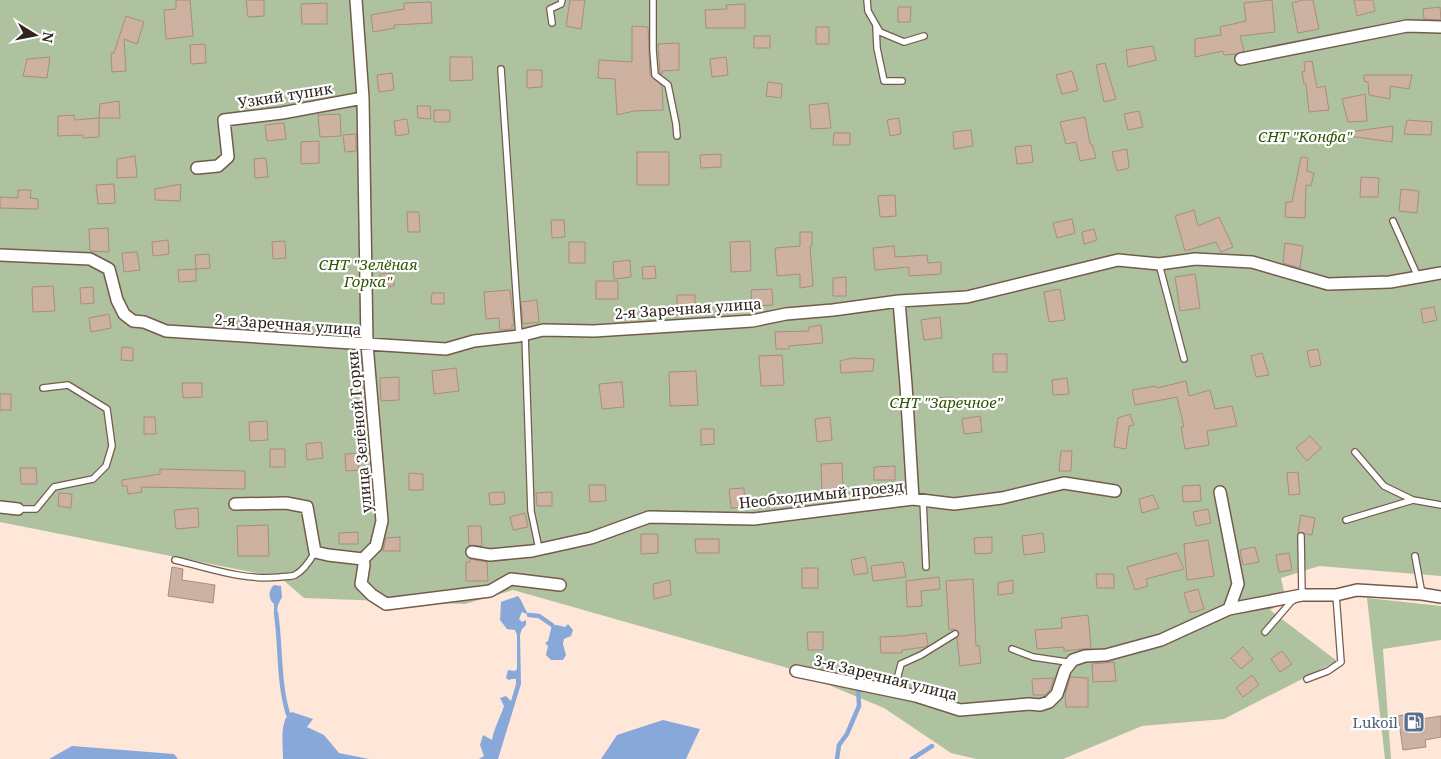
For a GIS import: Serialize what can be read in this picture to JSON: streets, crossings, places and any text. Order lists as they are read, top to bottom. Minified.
{"streets":{"street":["Узкий тупик","2-я Заречная улица","улица Зелёной Горки","Необходимый проезд","3-я Заречная улица"]},"crossings":[["Узкий тупик","улица Зелёной Горки"],["2-я Заречная улица","улица Зелёной Горки"]],"parks":["СНТ \"Конфа\"","СНТ \"Зелёная Горка\"","СНТ \"Заречное\""],"places":{"fuel station":["Lukoil"]},"north":"right"}
